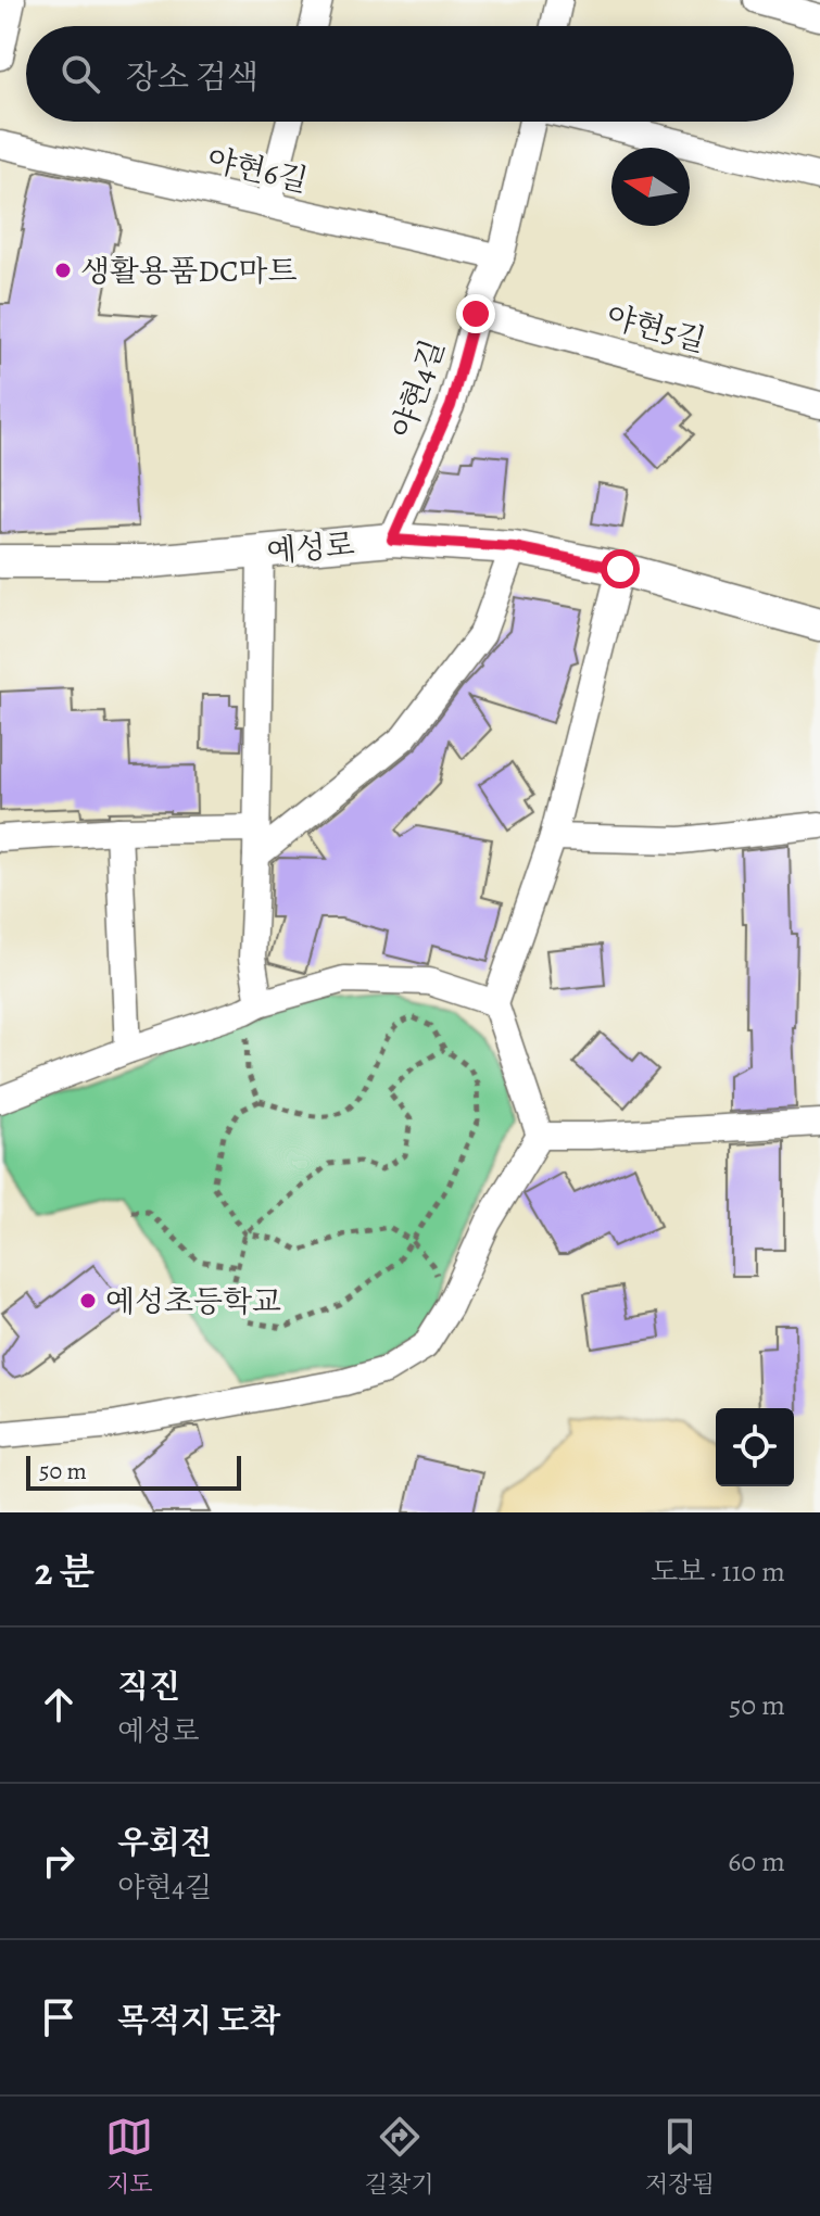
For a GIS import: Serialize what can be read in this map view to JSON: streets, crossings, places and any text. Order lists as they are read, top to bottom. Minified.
{"streets":{"street":["야현6길","야현5길","야현4길","예성로"]},"crossings":[["야현6길","야현4길"],["야현5길","야현4길"],["야현4길","예성로"]],"places":["생활용품DC마트","예성초등학교"],"scale_bar":"50 m","north":"left","page":{"search":"장소 검색","scale":"50 m","heading":["2 분","도보 · 110 m"],"list":[["직진","예성로","50 m"],["우회전","야현4길","60 m"],"목적지 도착"],"nav":["지도","길찾기","저장됨"]}}
